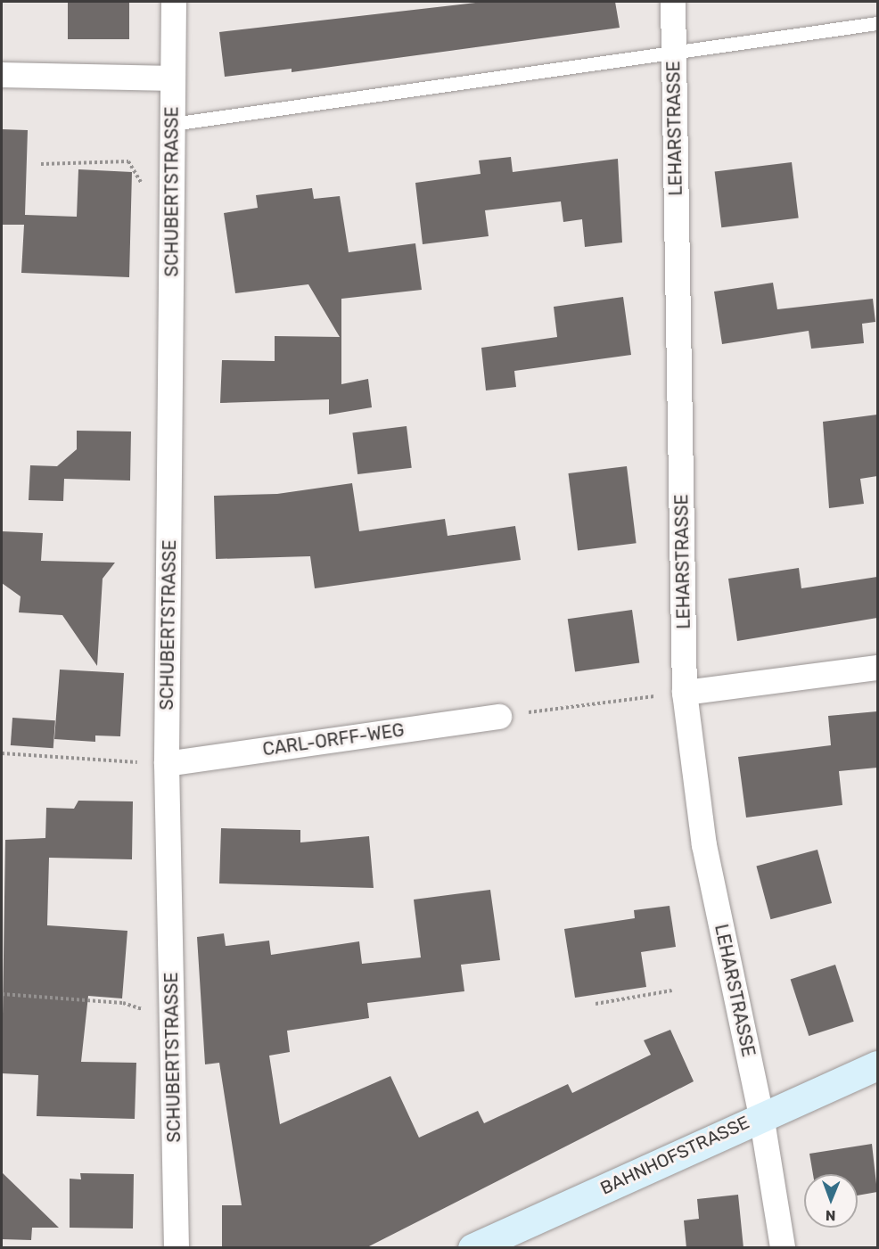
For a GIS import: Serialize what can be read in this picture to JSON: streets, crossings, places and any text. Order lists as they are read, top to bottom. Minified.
{"streets":{"main road":["BAHNHOFSTRASSE"],"street":["LEHARSTRASSE","SCHUBERTSTRASSE","CARL-ORFF-WEG"]},"crossings":[["LEHARSTRASSE","BAHNHOFSTRASSE"],["SCHUBERTSTRASSE","CARL-ORFF-WEG"]],"north":"bottom"}
